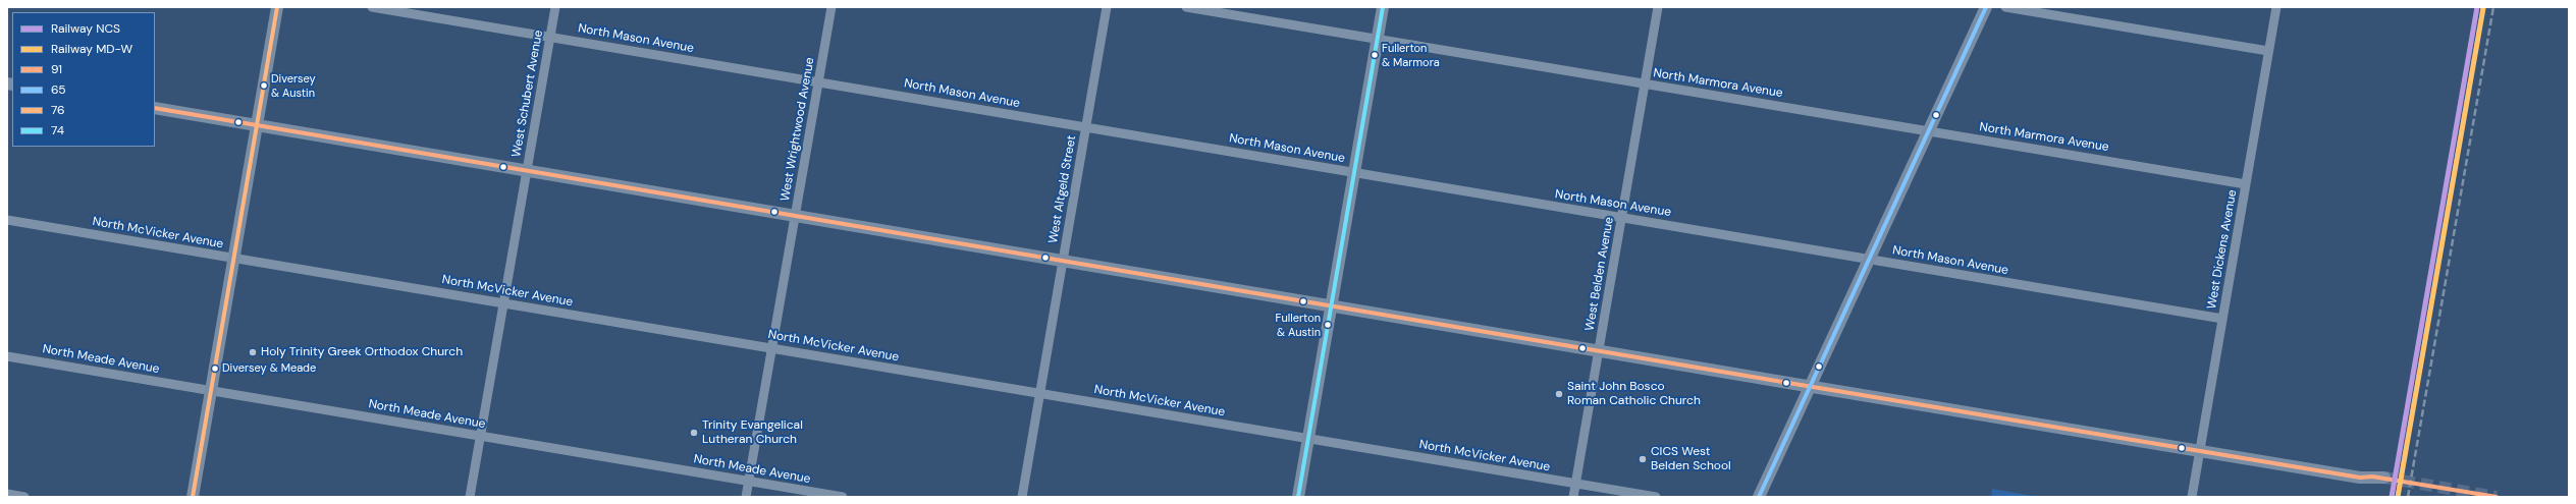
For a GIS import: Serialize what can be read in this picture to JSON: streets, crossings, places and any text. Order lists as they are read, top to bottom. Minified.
{"streets":{"street":["North Mason Avenue","North Marmora Avenue","West Schubert Avenue","West Wrightwood Avenue","West Altgeld Street","North McVicker Avenue","West Dickens Avenue","West Belden Avenue","North Meade Avenue"]},"crossings":[["North Mason Avenue","West Schubert Avenue"],["North Mason Avenue","West Wrightwood Avenue"],["North Mason Avenue","West Altgeld Street"],["North Mason Avenue","West Dickens Avenue"],["North Mason Avenue","West Belden Avenue"],["North Marmora Avenue","West Dickens Avenue"],["North Marmora Avenue","West Belden Avenue"],["West Schubert Avenue","North McVicker Avenue"],["West Schubert Avenue","North Meade Avenue"],["West Wrightwood Avenue","North McVicker Avenue"],["West Wrightwood Avenue","North Meade Avenue"],["West Altgeld Street","North McVicker Avenue"],["North McVicker Avenue","West Belden Avenue"]],"places":["Fullerton & Marmora","Diversey & Austin","Fullerton & Austin","Holy Trinity Greek Orthodox Church","Diversey & Meade","Saint John Bosco Roman Catholic Church","Trinity Evangelical Lutheran Church","CICS West Belden School"],"lines":["rail line NCS","transit line 65","transit line 76","transit line 74","rail line MD-W","transit line 91"],"legend":["Railway NCS","Railway MD-W","91","65","76","74"]}
